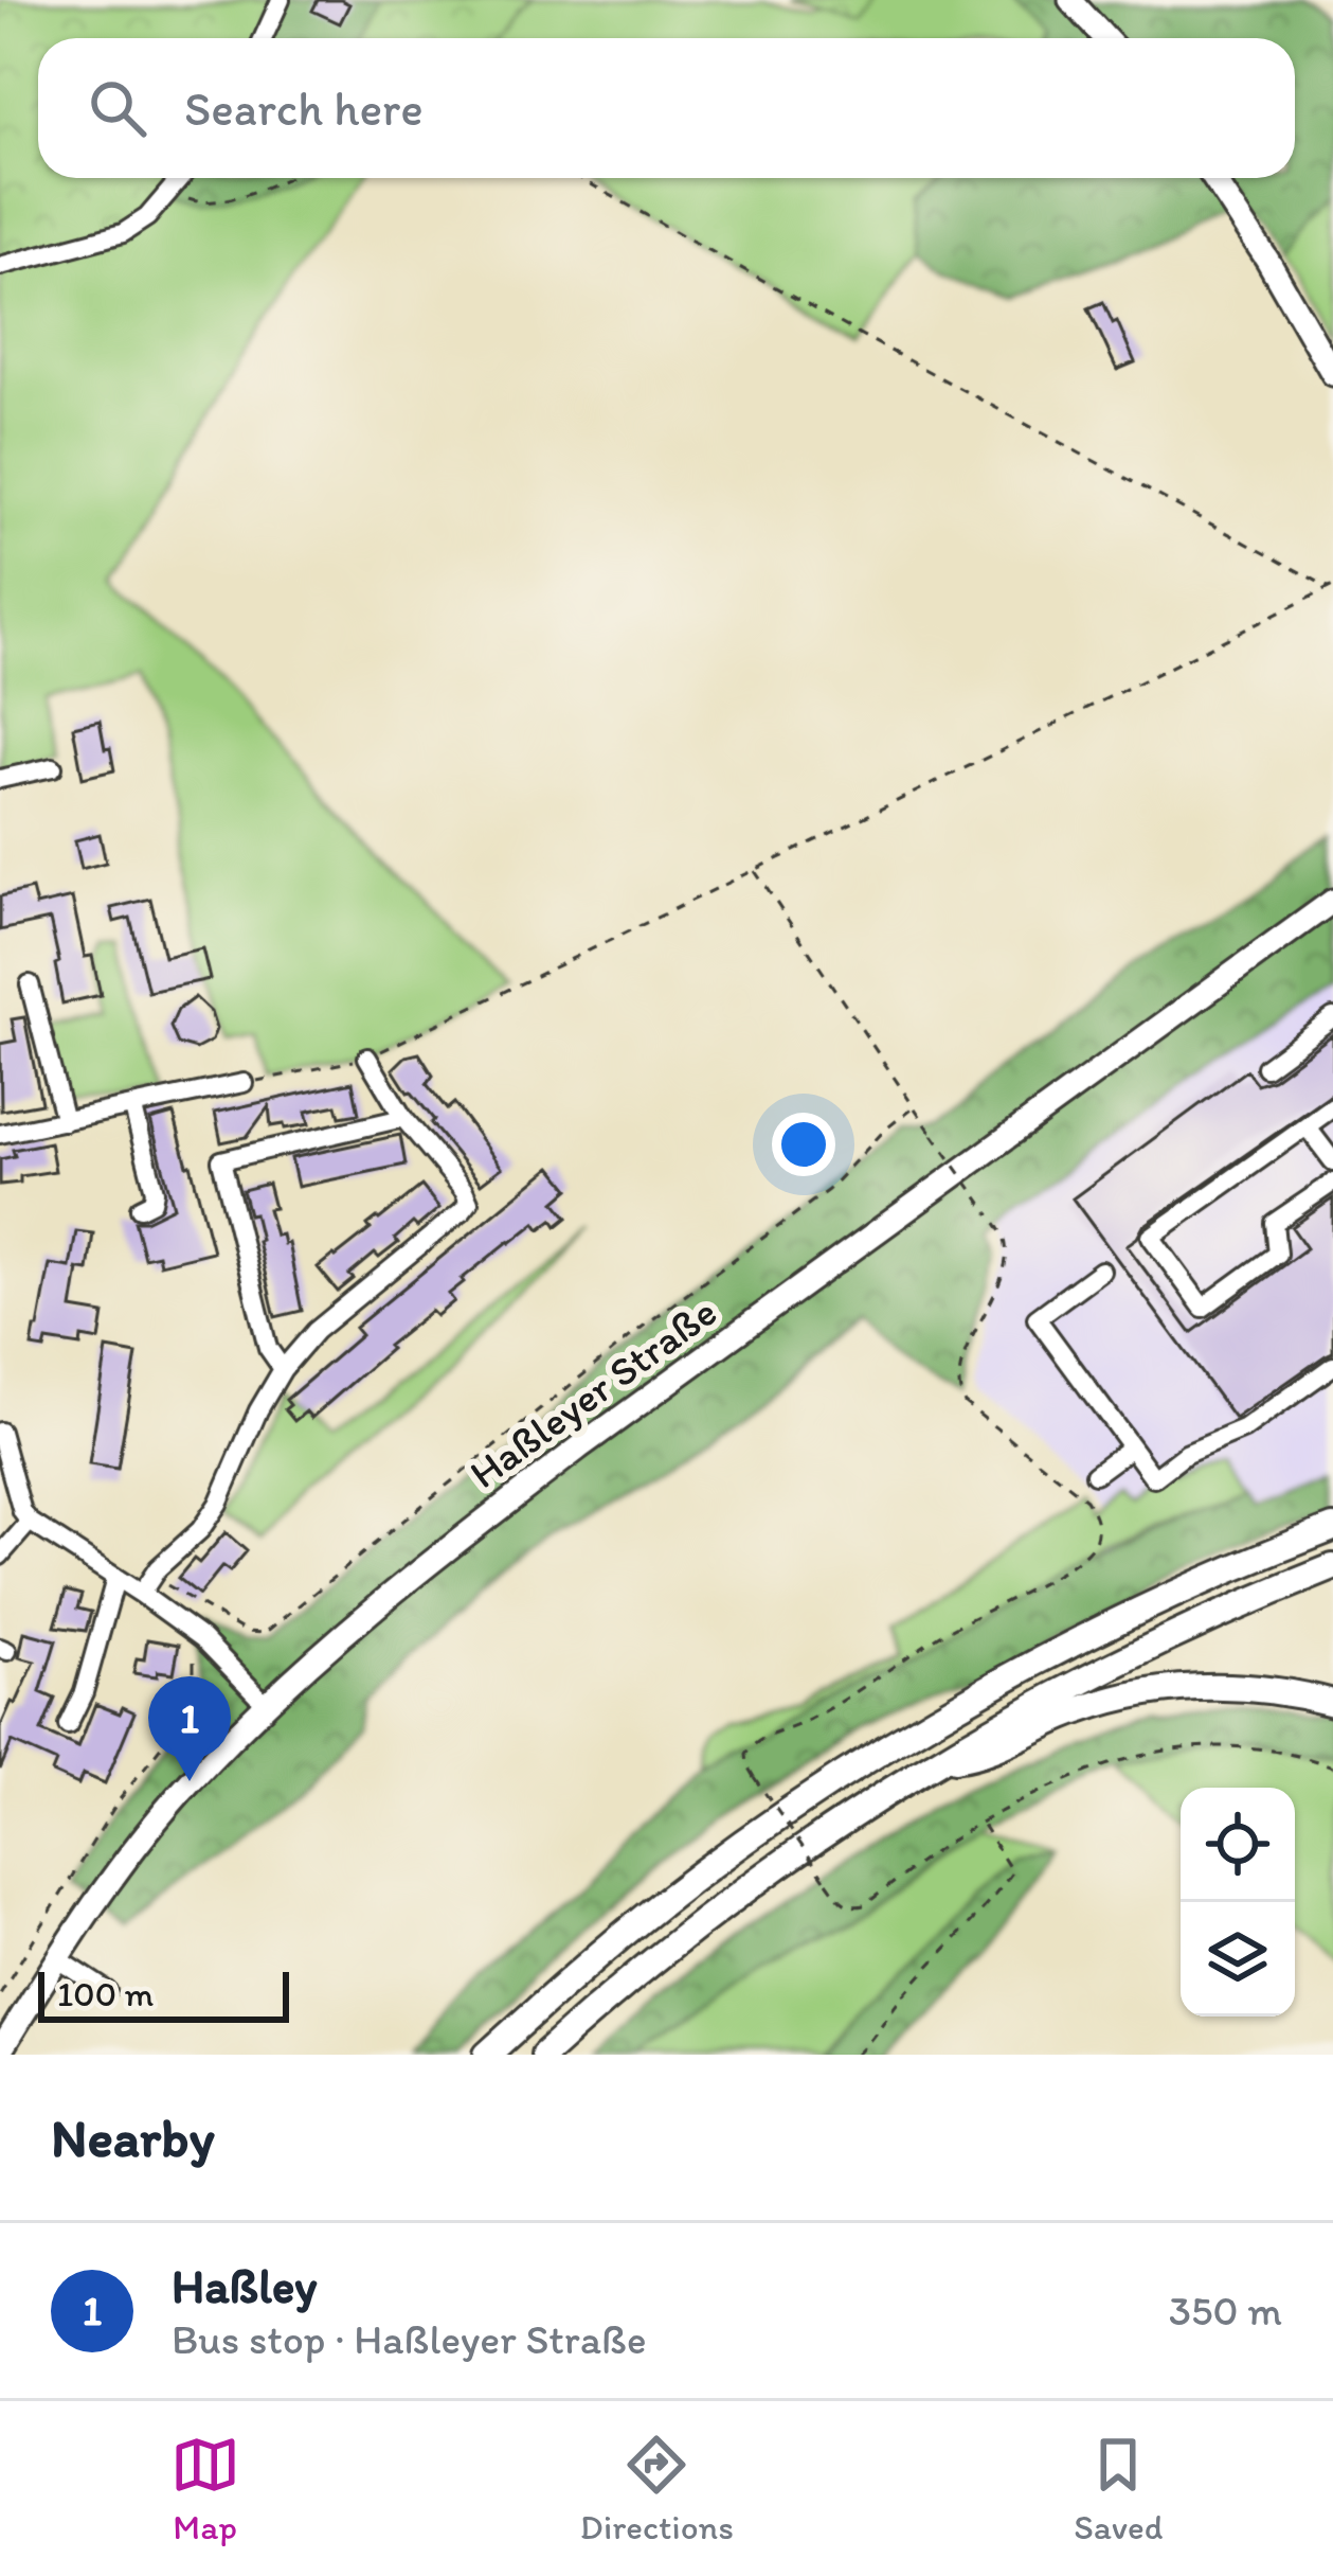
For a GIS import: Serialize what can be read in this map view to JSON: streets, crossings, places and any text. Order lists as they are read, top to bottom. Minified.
{"streets":{"main road":["Haßleyer Straße"]},"scale_bar":"100 m","page":{"search":"Search here","pins":"1","scale":"100 m","heading":"Nearby","list":[{"mark":"1","name":"Haßley","note":"Bus stop · Haßleyer Straße","value":"350 m"}],"nav":["Map","Directions","Saved"]}}
